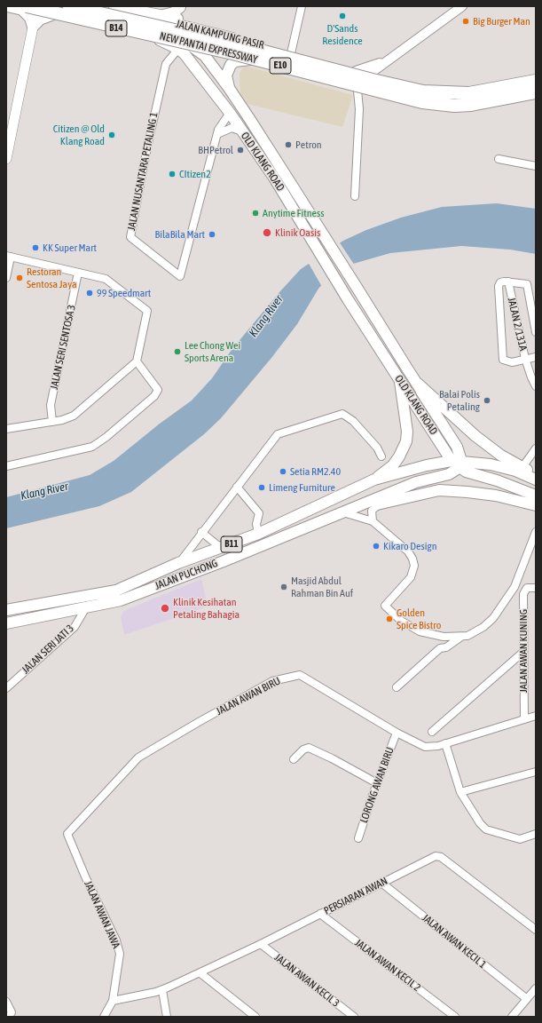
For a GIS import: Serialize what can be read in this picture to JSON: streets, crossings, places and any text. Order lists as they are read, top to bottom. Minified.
{"streets":{"highway":["NEW PANTAI EXPRESSWAY","E10"],"main road":["B14","OLD KLANG ROAD","B11","JALAN PUCHONG"],"street":["JALAN KAMPUNG PASIR","JALAN NUSANTARA PETALING 1","JALAN 2/131A","JALAN SERI SENTOSA 3","JALAN SERI JATI 3","JALAN AWAN KUNING","JALAN AWAN BIRU","LORONG AWAN BIRU","PERSIARAN AWAN","JALAN AWAN JAWA","JALAN AWAN KECIL 1","JALAN AWAN KECIL 2","JALAN AWAN KECIL 3"]},"crossings":[["JALAN KAMPUNG PASIR","OLD KLANG ROAD"],["NEW PANTAI EXPRESSWAY","OLD KLANG ROAD"],["OLD KLANG ROAD","JALAN NUSANTARA PETALING 1"],["OLD KLANG ROAD","JALAN PUCHONG"],["JALAN PUCHONG","JALAN SERI JATI 3"],["JALAN AWAN KUNING","JALAN AWAN BIRU"],["JALAN AWAN BIRU","LORONG AWAN BIRU"],["JALAN AWAN BIRU","JALAN AWAN JAWA"],["PERSIARAN AWAN","JALAN AWAN JAWA"],["PERSIARAN AWAN","JALAN AWAN KECIL 1"],["PERSIARAN AWAN","JALAN AWAN KECIL 2"],["PERSIARAN AWAN","JALAN AWAN KECIL 3"]],"water":["Klang River"],"places":["D'Sands Residence","Big Burger Man","Citizen @ Old Klang Road","Petron","BHPetrol","CItizen2","Anytime Fitness","Klinik Oasis","BilaBila Mart","KK Super Mart","Restoran Sentosa Jaya","99 Speedmart","Lee Chong Wei Sports Arena","Balai Polis Petaling","Setia RM2.40","Limeng Furniture","Kikaro Design","Masjid Abdul Rahman Bin Auf","Klinik Kesihatan Petaling Bahagia","Golden Spice Bistro"]}
